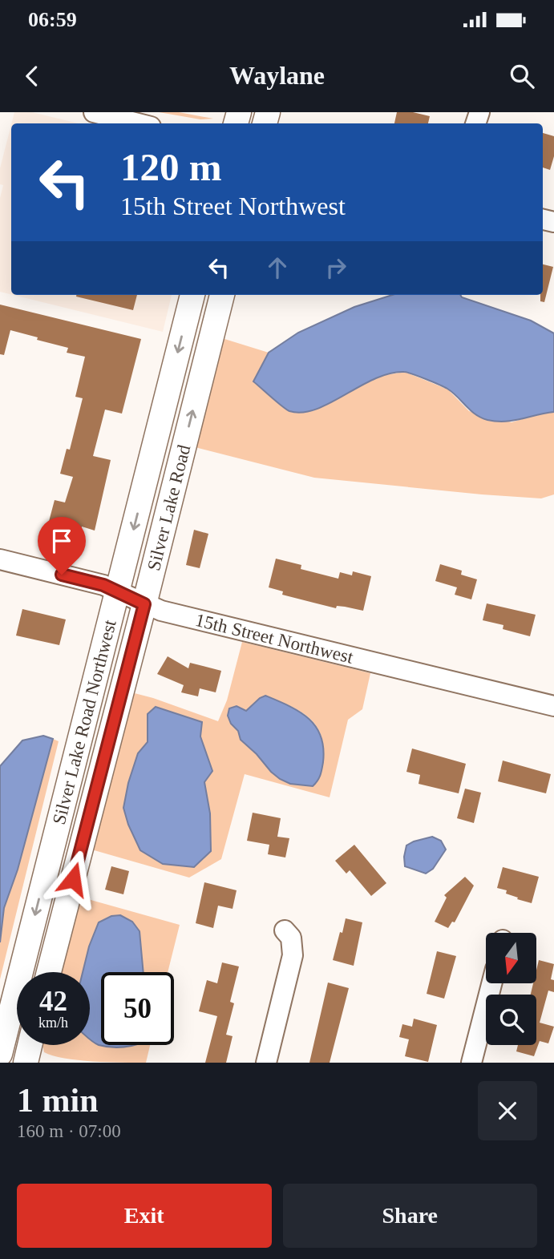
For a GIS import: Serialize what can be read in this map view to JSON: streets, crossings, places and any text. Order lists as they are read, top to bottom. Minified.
{"streets":{"main road":["Silver Lake Road","Silver Lake Road Northwest"],"street":["15th Street Northwest"]},"crossings":[["Silver Lake Road","15th Street Northwest"],["15th Street Northwest","Silver Lake Road Northwest"]],"one_way":["Silver Lake Road","Silver Lake Road Northwest"],"north":"bottom","page":{"status":"06:59","header":"Waylane","turn":["120 m","15th Street Northwest"],"speed":"42 km/h","limit":"50","heading":["1 min","160 m · 07:00"],"buttons":["Exit","Share"]}}
